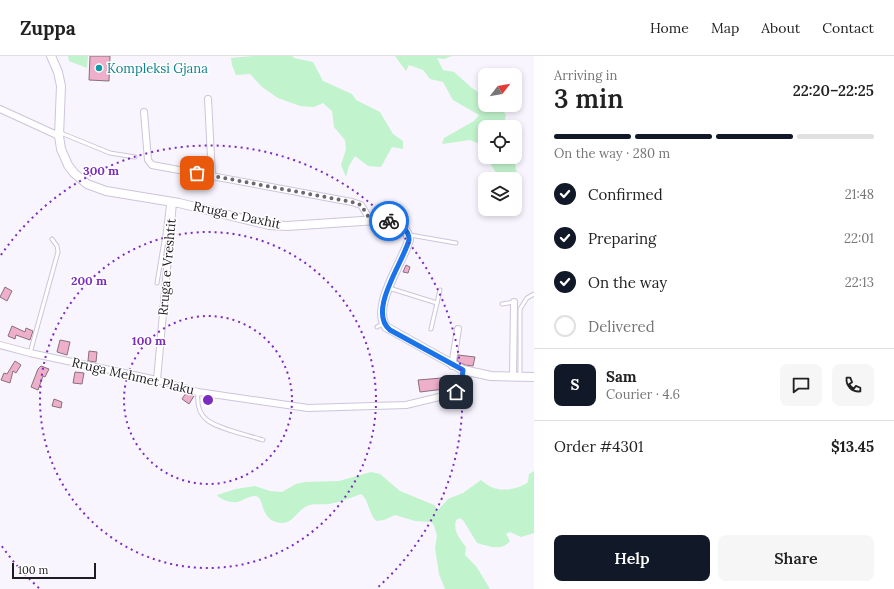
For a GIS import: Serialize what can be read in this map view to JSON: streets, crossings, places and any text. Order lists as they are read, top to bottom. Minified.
{"streets":{"street":["Rruga e Daxhit","Rruga e Vreshtit","Rruga Mehmet Plaku"]},"crossings":[["Rruga e Daxhit","Rruga e Vreshtit"],["Rruga e Vreshtit","Rruga Mehmet Plaku"]],"places":["Kompleksi Gjana"],"scale_bar":"100 m","north":"top right","page":{"header":"Zuppa","nav":["Home","Map","About","Contact"],"heading":["3 min","Arriving in","22:20–22:25"],"panel":["Sam","Courier · 4.6","Order #4301","$13.45"],"bar":"On the way · 280 m","list":[["Confirmed","21:48"],["Preparing","22:01"],["On the way","22:13"],"Delivered"],"round":"S","buttons":["Help","Share"],"scale":"100 m"},"rings":["300 m","200 m","100 m"]}
